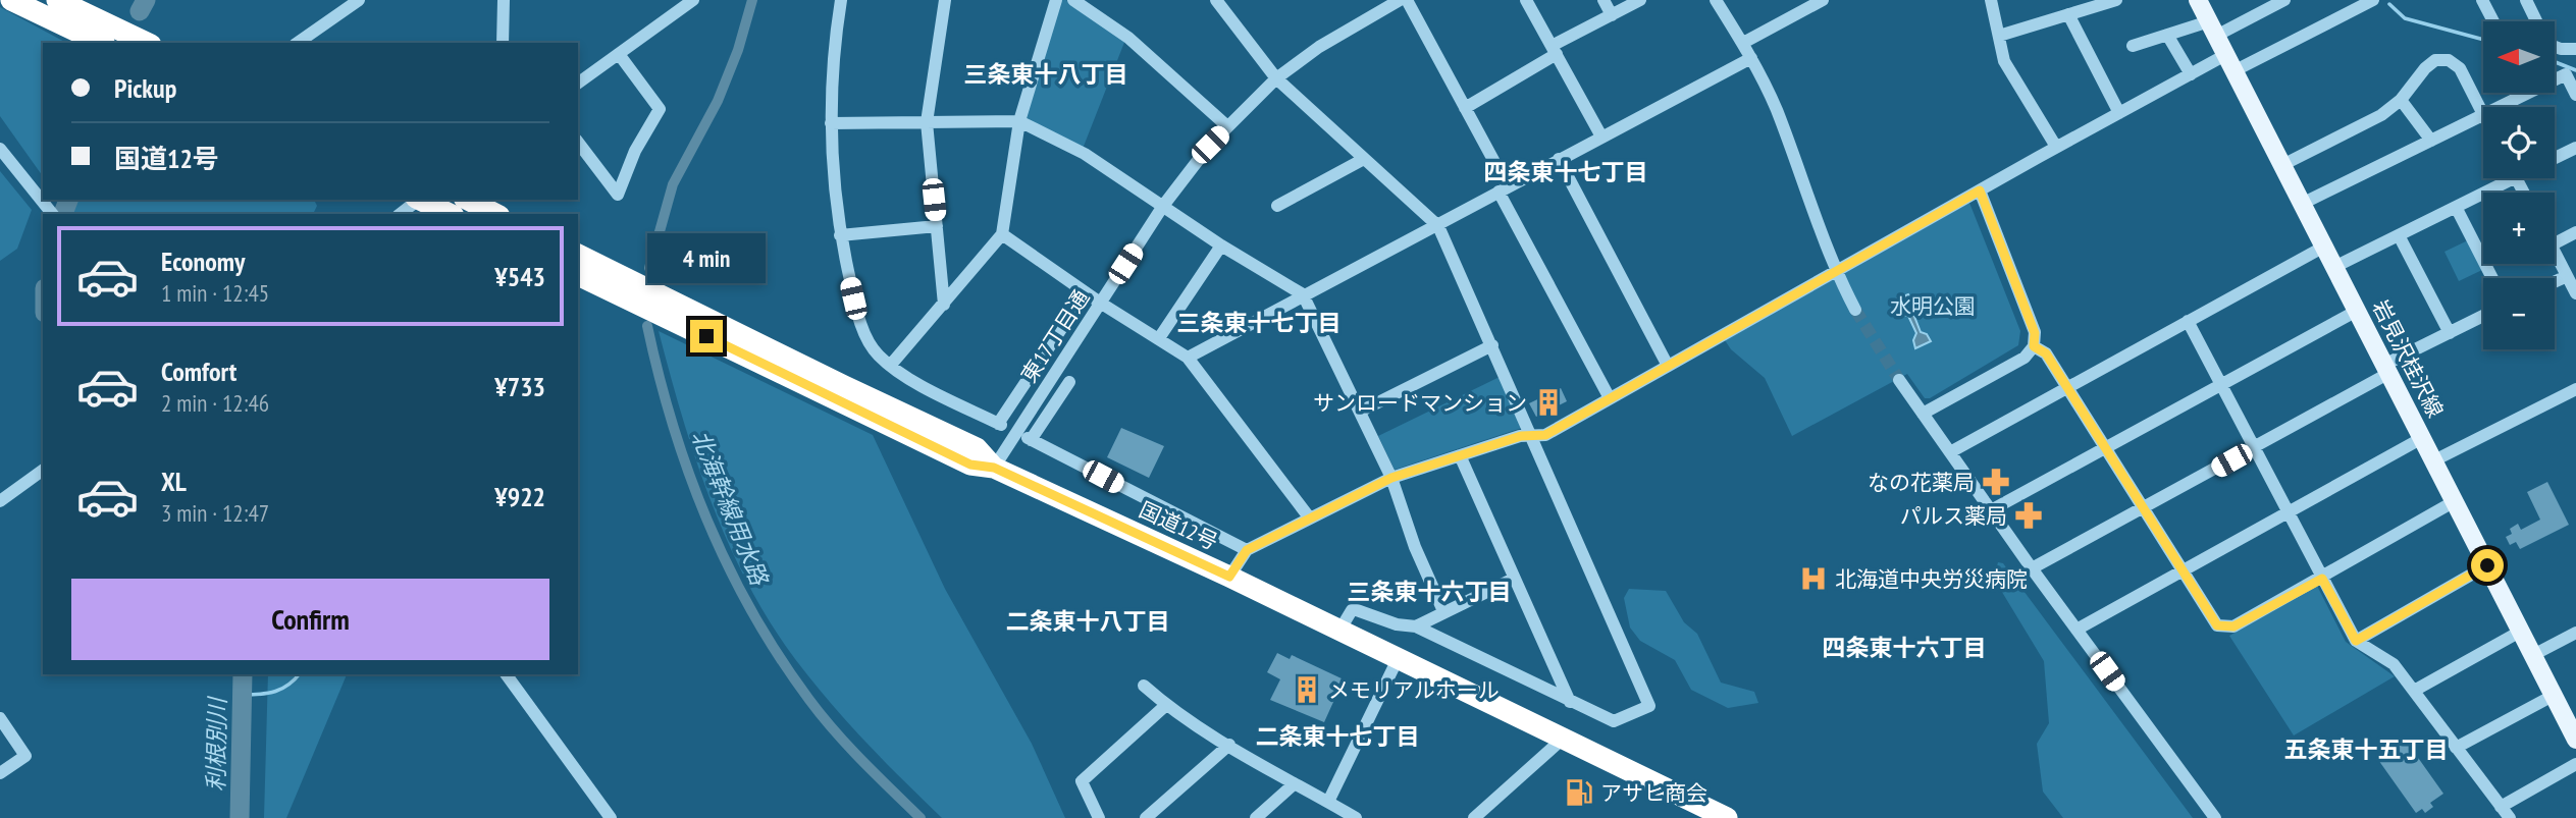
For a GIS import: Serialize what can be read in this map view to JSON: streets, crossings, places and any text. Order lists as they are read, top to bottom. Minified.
{"streets":{"highway":["国道12号"],"main road":["岩見沢桂沢線"],"street":["東17丁目通"]},"crossings":[["東17丁目通","国道12号"]],"districts":["三条東十八丁目","四条東十七丁目","三条東十七丁目","三条東十六丁目","二条東十八丁目","四条東十六丁目","二条東十七丁目","五条東十五丁目"],"water":["北海幹線用水路","利根別川"],"parks":["水明公園"],"places":{"building":["サンロードマンション","メモリアルホール"],"pharmacy":["なの花薬局","パルス薬局"],"hospital":["北海道中央労災病院"],"fuel station":["アサヒ商会"]},"north":"left","page":{"map_buttons":["+","−"],"banner":["Pickup","国道12号"],"list":[{"name":"Economy","note":"1 min · 12:45","value":"¥543"},{"name":"Comfort","note":"2 min · 12:46","value":"¥733"},{"name":"XL","note":"3 min · 12:47","value":"¥922"}],"bubble":"4 min","buttons":"Confirm"}}
